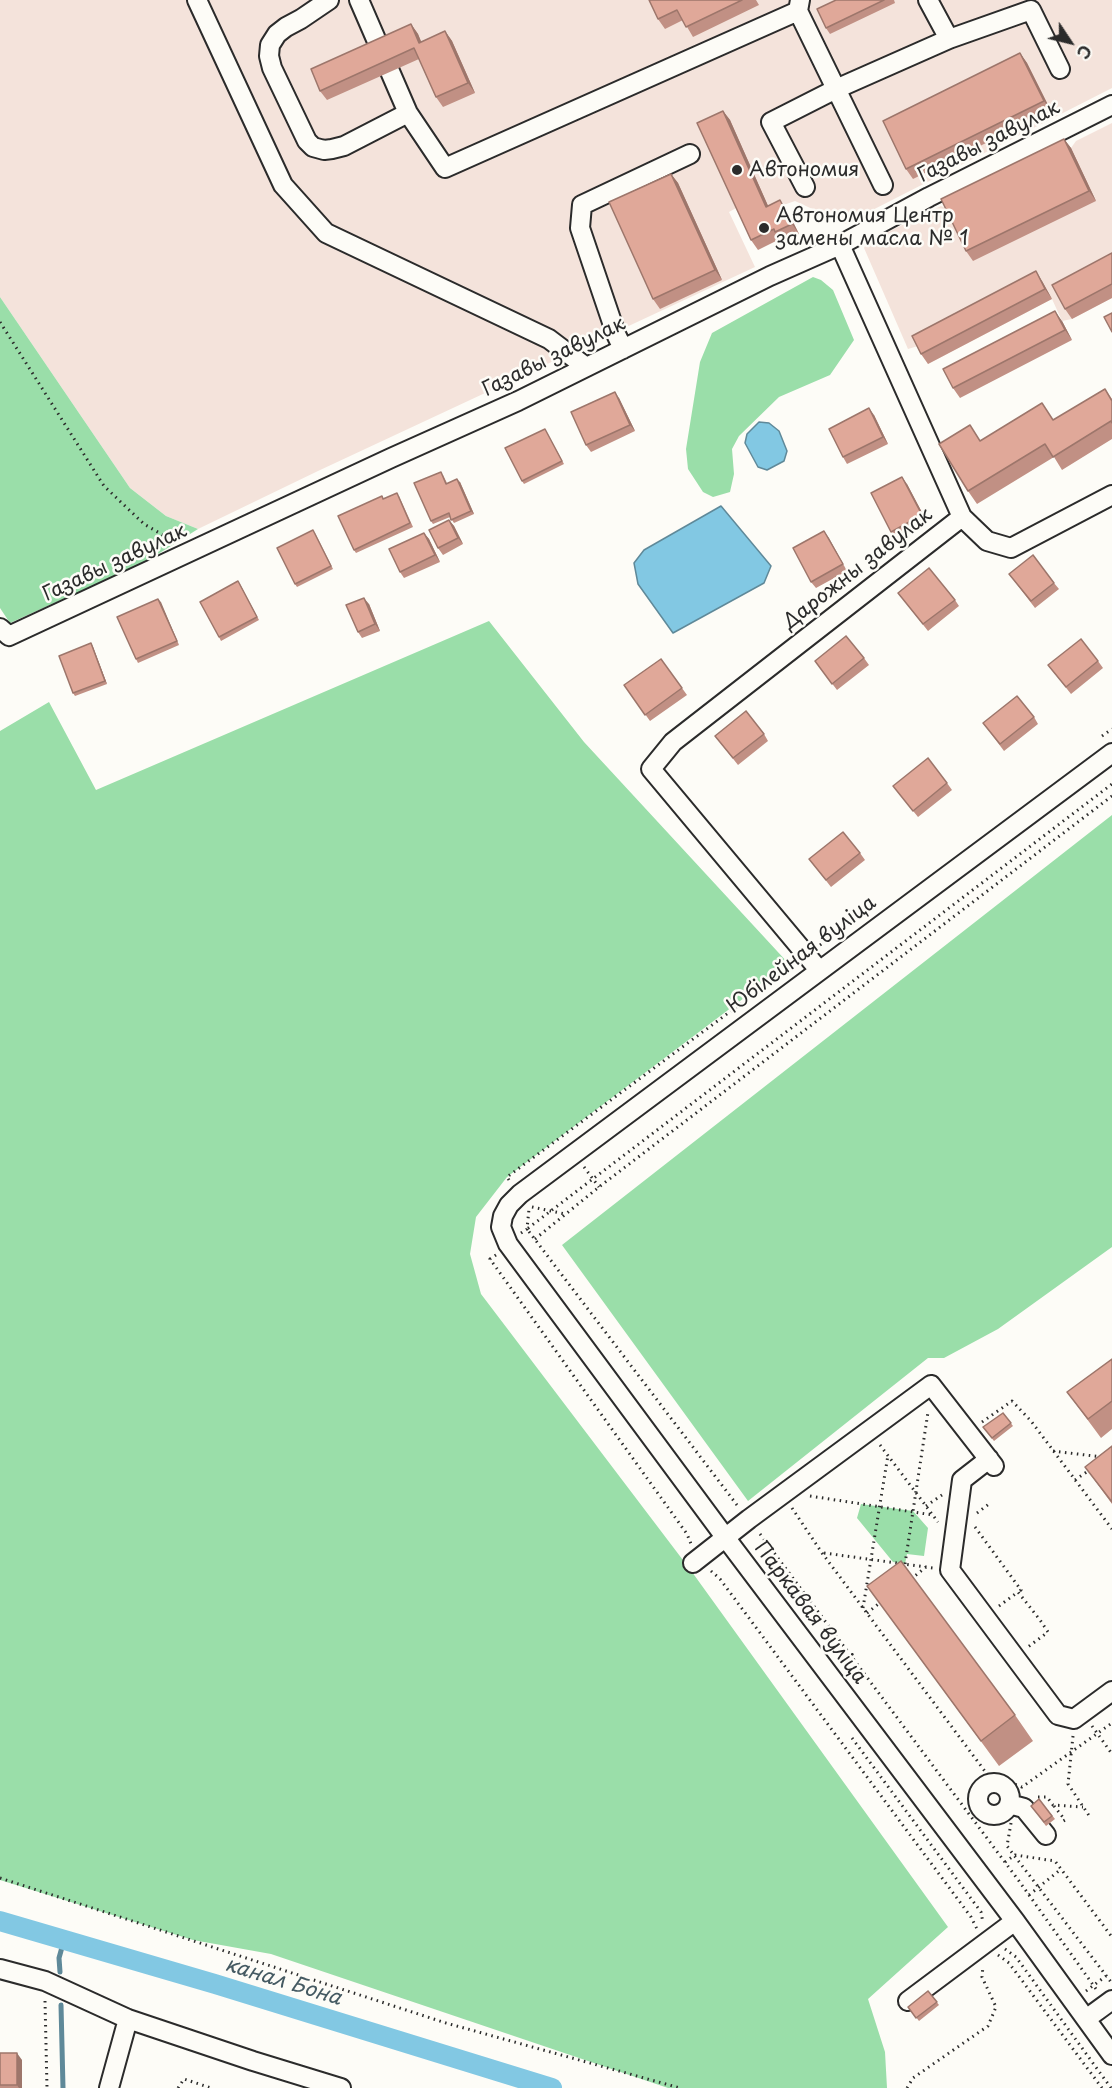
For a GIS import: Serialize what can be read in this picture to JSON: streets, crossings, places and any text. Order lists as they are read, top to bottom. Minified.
{"streets":{"street":["Газавы завулак","Дарожны завулак","Юбілейная вуліца","Паркавая вуліца"]},"crossings":[["Дарожны завулак","Юбілейная вуліца"],["Юбілейная вуліца","Паркавая вуліца"]],"water":["канал Бона"],"places":["Автономия","Автономия Центр замены масла № 1"],"north":"bottom right"}
